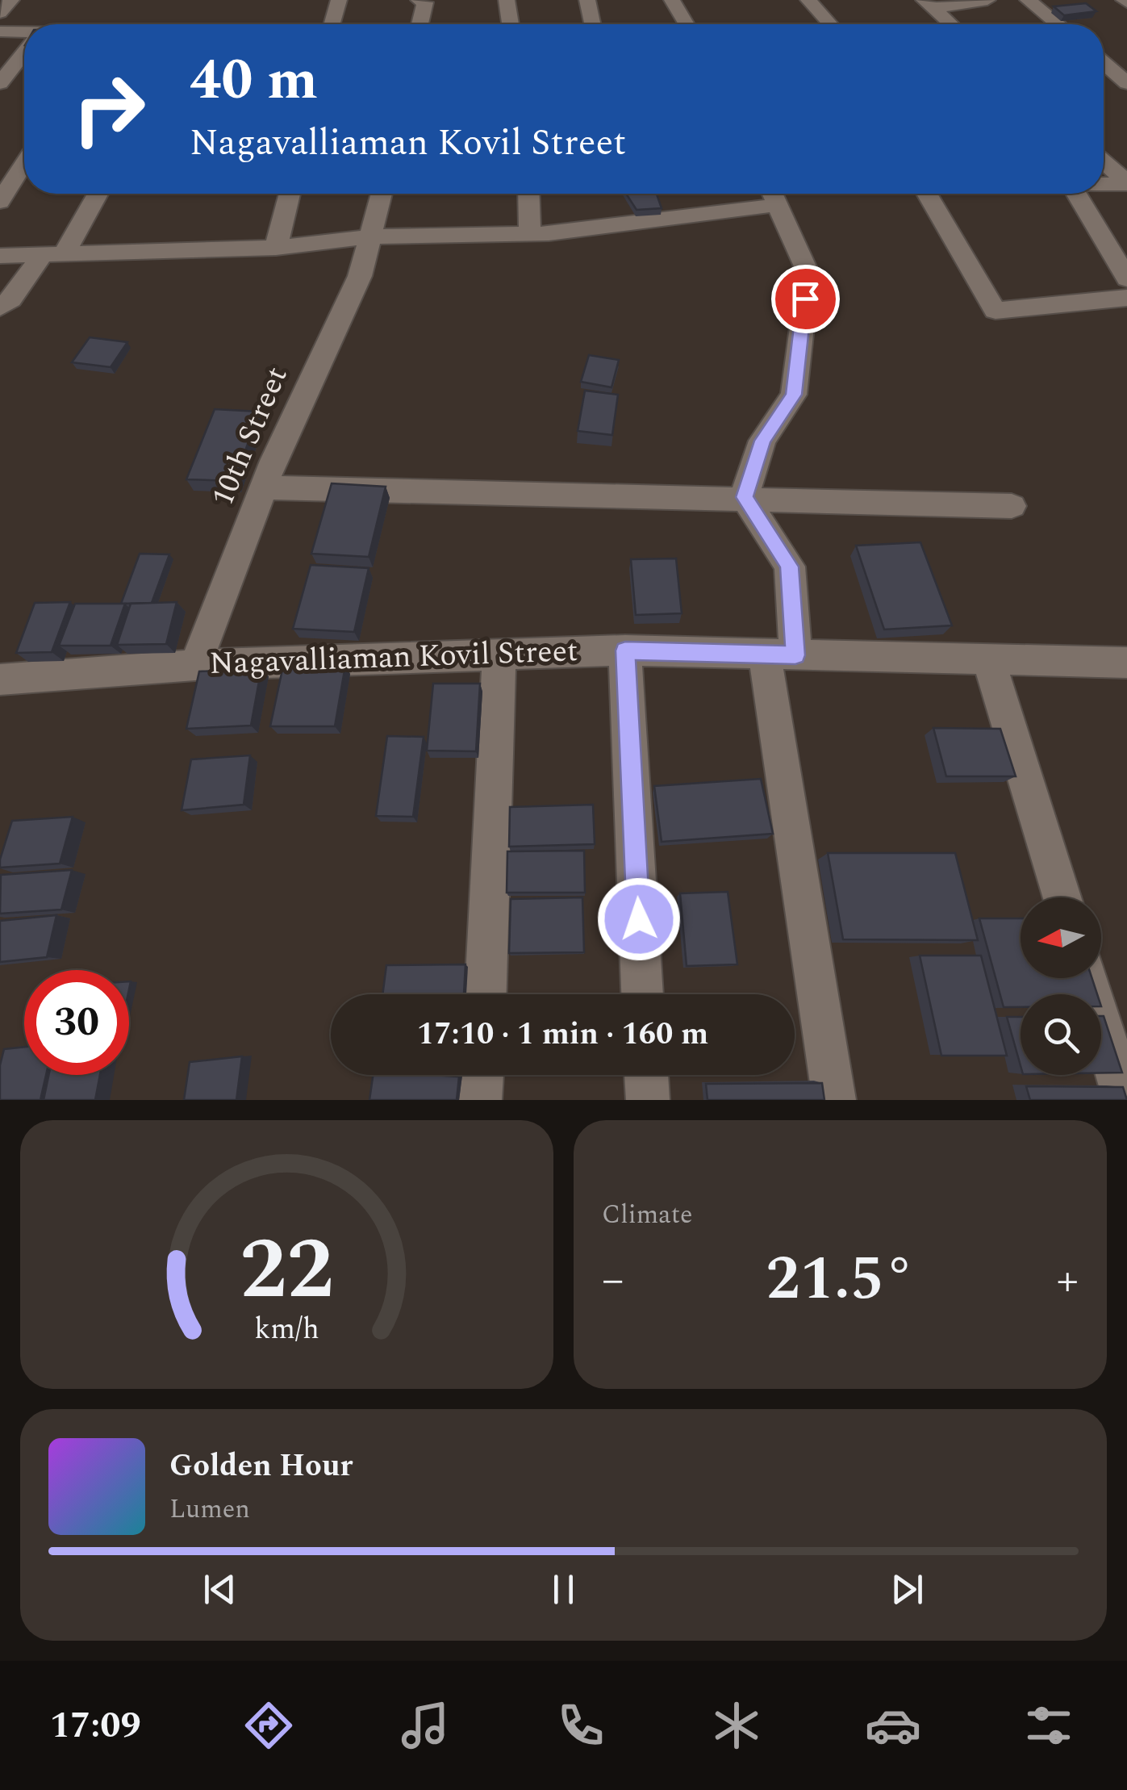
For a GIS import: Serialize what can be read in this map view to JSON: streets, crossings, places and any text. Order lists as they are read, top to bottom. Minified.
{"streets":{"street":["10th Street","Nagavalliaman Kovil Street"]},"crossings":[["10th Street","Nagavalliaman Kovil Street"]],"north":"left","page":{"turn":["40 m","Nagavalliaman Kovil Street"],"limit":"30","trip":"17:10 · 1 min · 160 m","tile":"Climate","heat":["−","21.5°","+"],"song":["Golden Hour","Lumen"],"tabs":"17:09","gauge":["22","km/h"]}}
